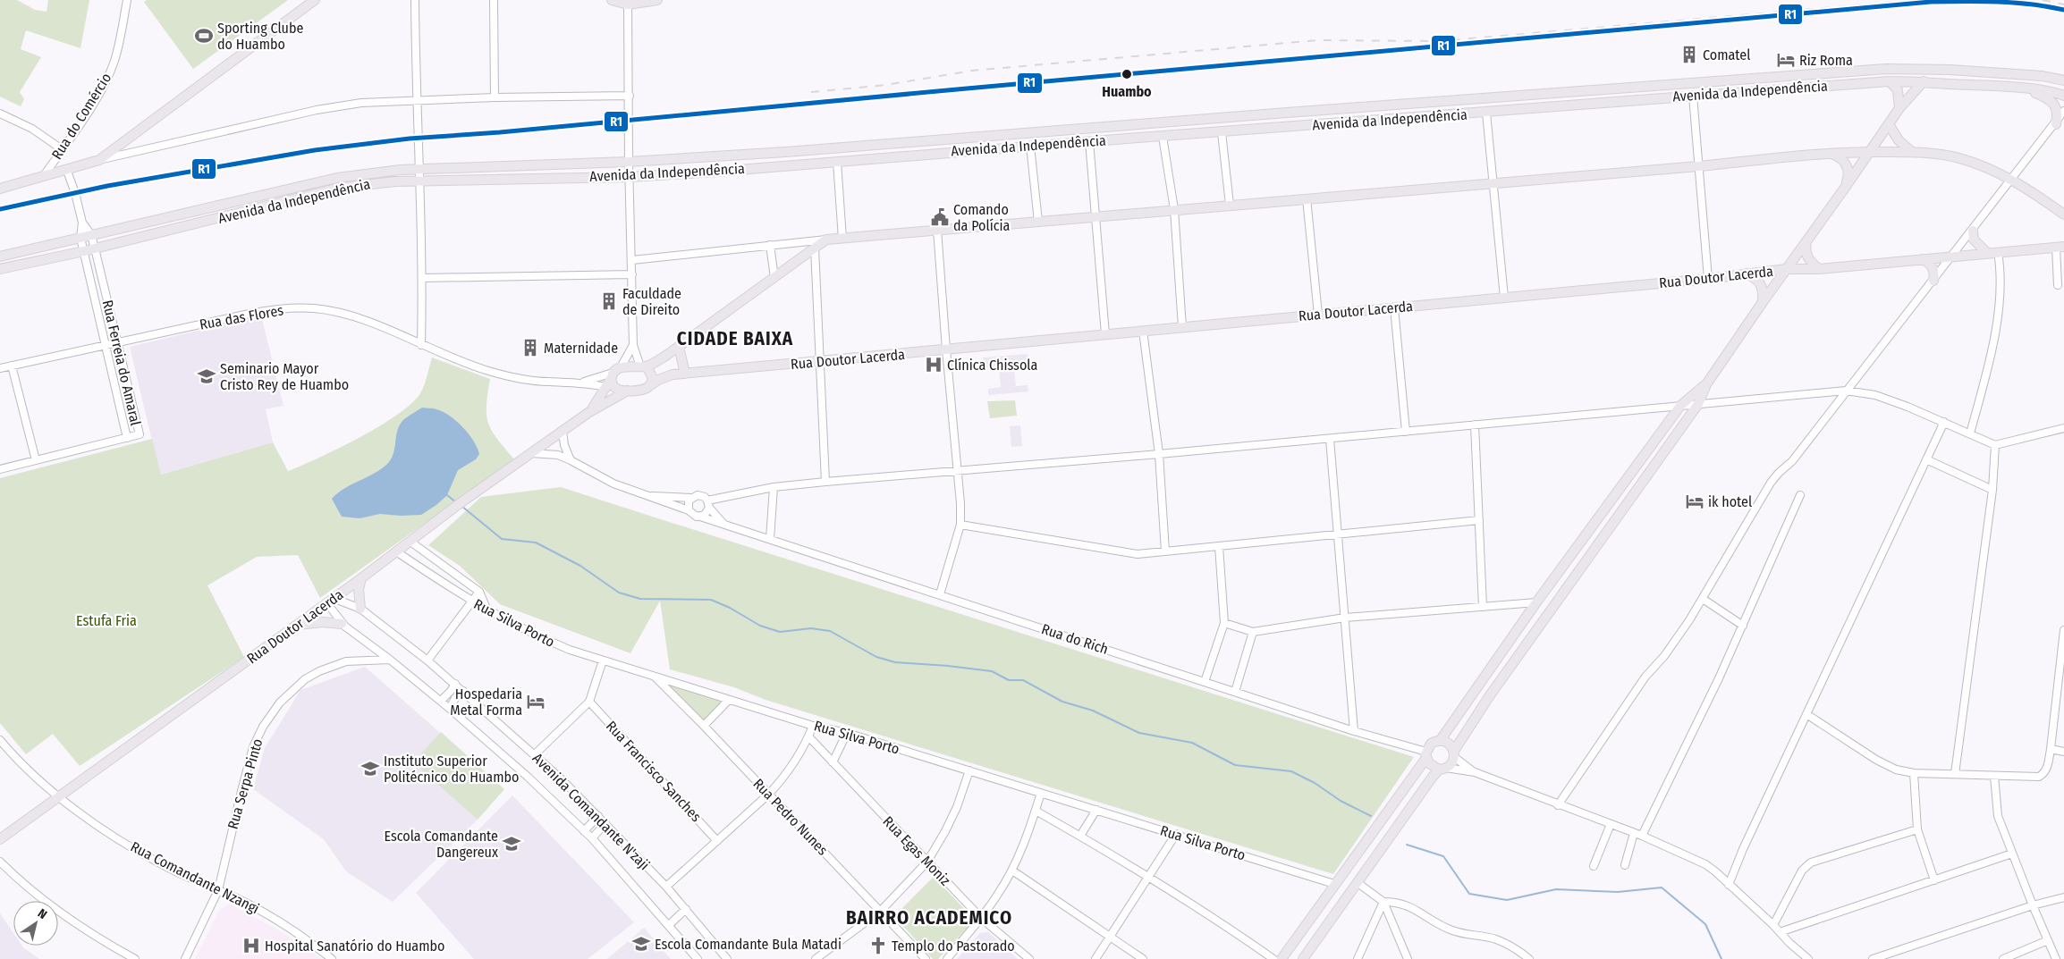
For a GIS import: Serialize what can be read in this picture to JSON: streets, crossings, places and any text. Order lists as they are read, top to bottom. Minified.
{"streets":{"main road":["Avenida da Independência","Rua Doutor Lacerda"],"street":["Rua do Comércio","Rua das Flores","Rua Ferreia do Amaral","Rua Silva Porto","Rua do Rich","Rua Francisco Sanches","Rua Serpa Pinto","Avenida Comandante N'zaji","Rua Pedro Nunes","Rua Egas Moniz","Rua Comandante Nzangi"]},"crossings":[["Avenida da Independência","Rua Ferreia do Amaral"],["Rua Doutor Lacerda","Rua das Flores"],["Rua Doutor Lacerda","Rua Silva Porto"],["Rua Doutor Lacerda","Avenida Comandante N'zaji"],["Rua Doutor Lacerda","Rua Comandante Nzangi"],["Rua das Flores","Rua Ferreia do Amaral"],["Rua Silva Porto","Rua Pedro Nunes"],["Rua Serpa Pinto","Avenida Comandante N'zaji"],["Rua Serpa Pinto","Rua Comandante Nzangi"]],"districts":["CIDADE BAIXA","BAIRRO ACADEMICO"],"parks":["Estufa Fria"],"places":{"sports":["Sporting Clube do Huambo"],"building":["Comatel","Faculdade de Direito","Maternidade"],"hotel":["Riz Roma","ik hotel","Hospedaria Metal Forma"],"other":["Huambo"],"public building":["Comando da Polícia"],"hospital":["Clínica Chissola","Hospital Sanatório do Huambo"],"school or university":["Seminario Mayor Cristo Rey de Huambo","Instituto Superior Politécnico do Huambo","Escola Comandante Dangereux","Escola Comandante Bula Matadi"],"church":["Templo do Pastorado"]},"lines":["transit line R1"],"north":"top right"}
